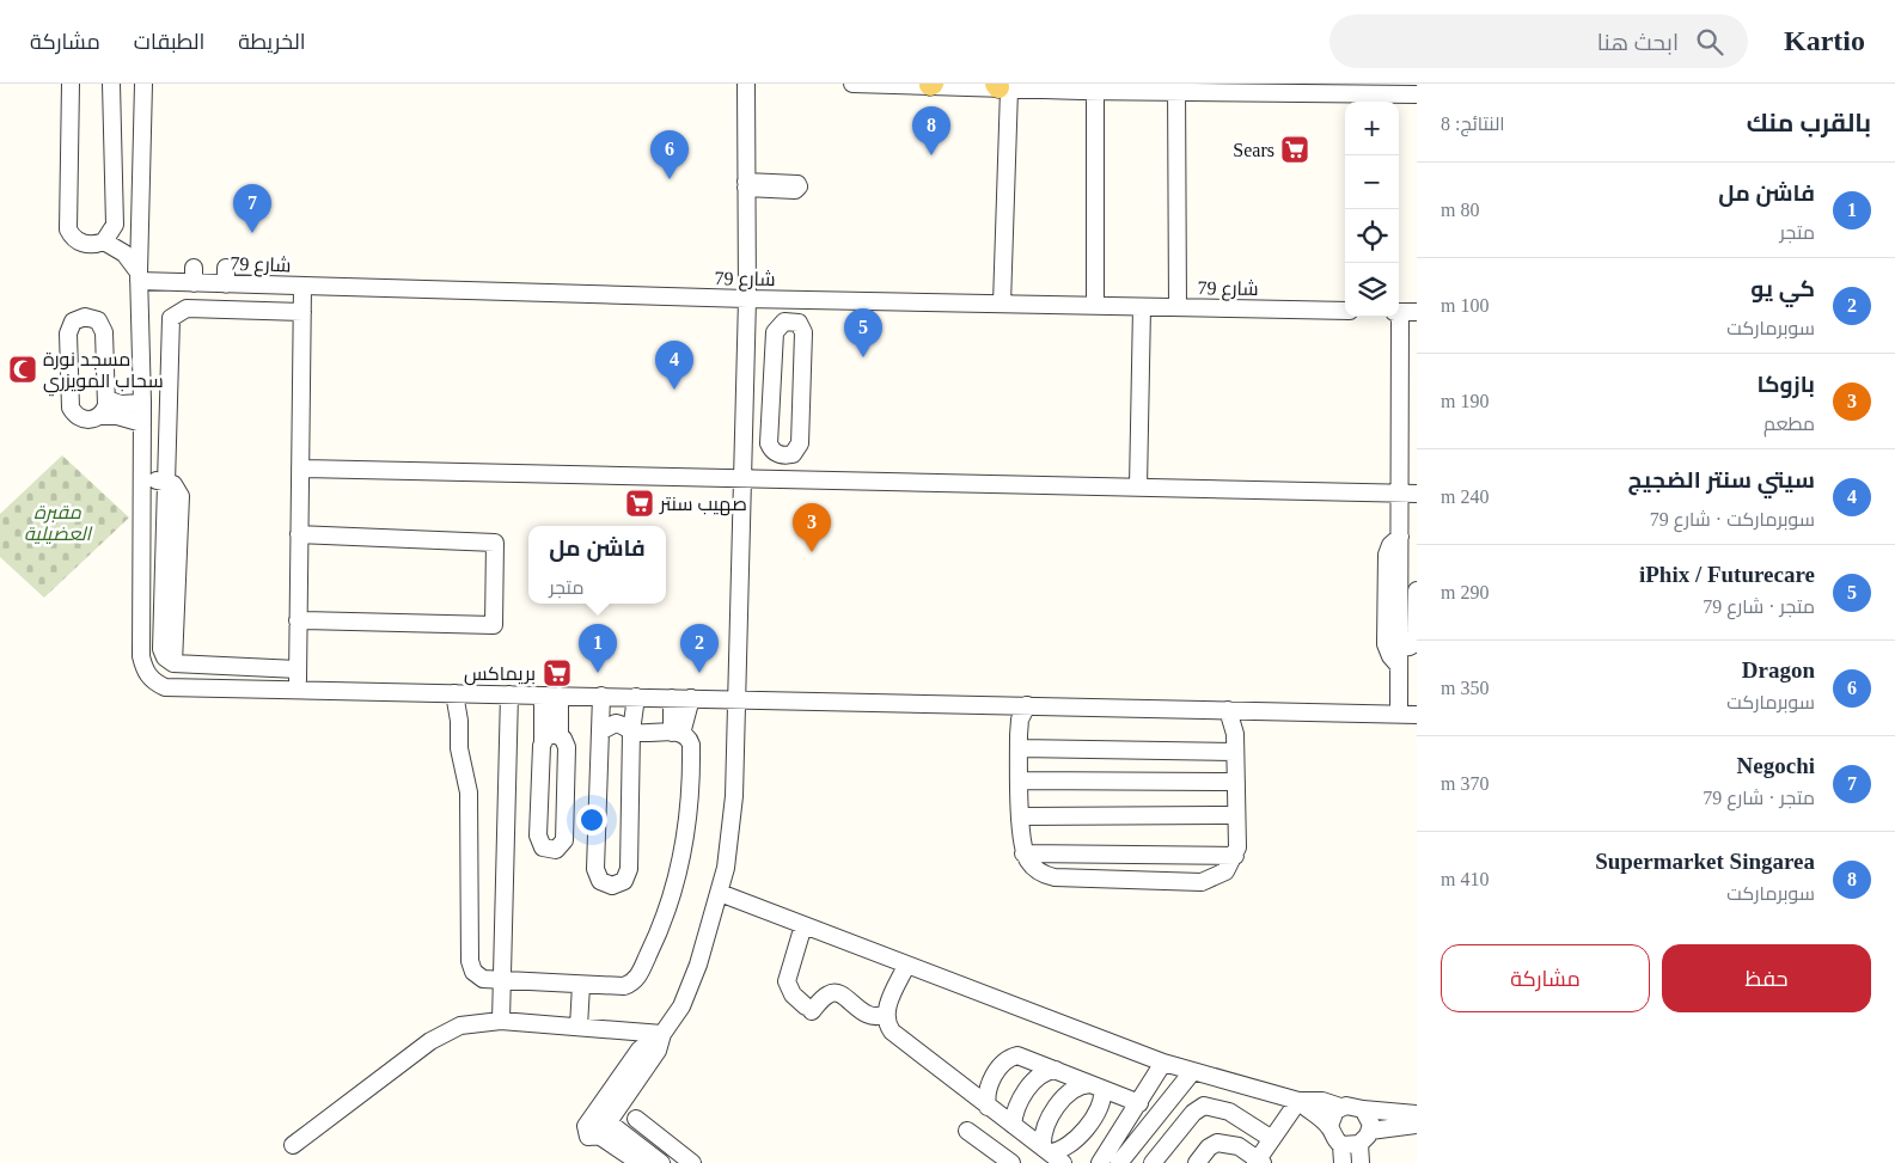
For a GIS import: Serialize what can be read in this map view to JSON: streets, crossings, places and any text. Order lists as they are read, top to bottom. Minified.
{"streets":{"street":["شارع 79"]},"parks":["مقبرة العضيلية"],"places":{"supermarket":["Sears","صهيب سنتر","بريماكس"],"mosque":["مسجد نورة سحاب المويزري"]},"page":{"header":"Kartio","search":"ابحث هنا","nav":["الخريطة","الطبقات","مشاركة"],"heading":["بالقرب منك","النتائج: 8"],"map_buttons":["+","−"],"pins":["8","6","7","5","4","3","1","2"],"list":[{"mark":"1","name":"فاشن مل","note":"متجر","value":"80 m"},{"mark":"2","name":"كي يو","note":"سوبرماركت","value":"100 m"},{"mark":"3","name":"بازوكا","note":"مطعم","value":"190 m"},{"mark":"4","name":"سيتي سنتر الضجيج","note":"سوبرماركت · شارع 79","value":"240 m"},{"mark":"5","name":"iPhix / Futurecare","note":"متجر · شارع 79","value":"290 m"},{"mark":"6","name":"Dragon","note":"سوبرماركت","value":"350 m"},{"mark":"7","name":"Negochi","note":"متجر · شارع 79","value":"370 m"},{"mark":"8","name":"Supermarket Singarea","note":"سوبرماركت","value":"410 m"}],"popup":["فاشن مل","متجر"],"buttons":["حفظ","مشاركة"]}}
